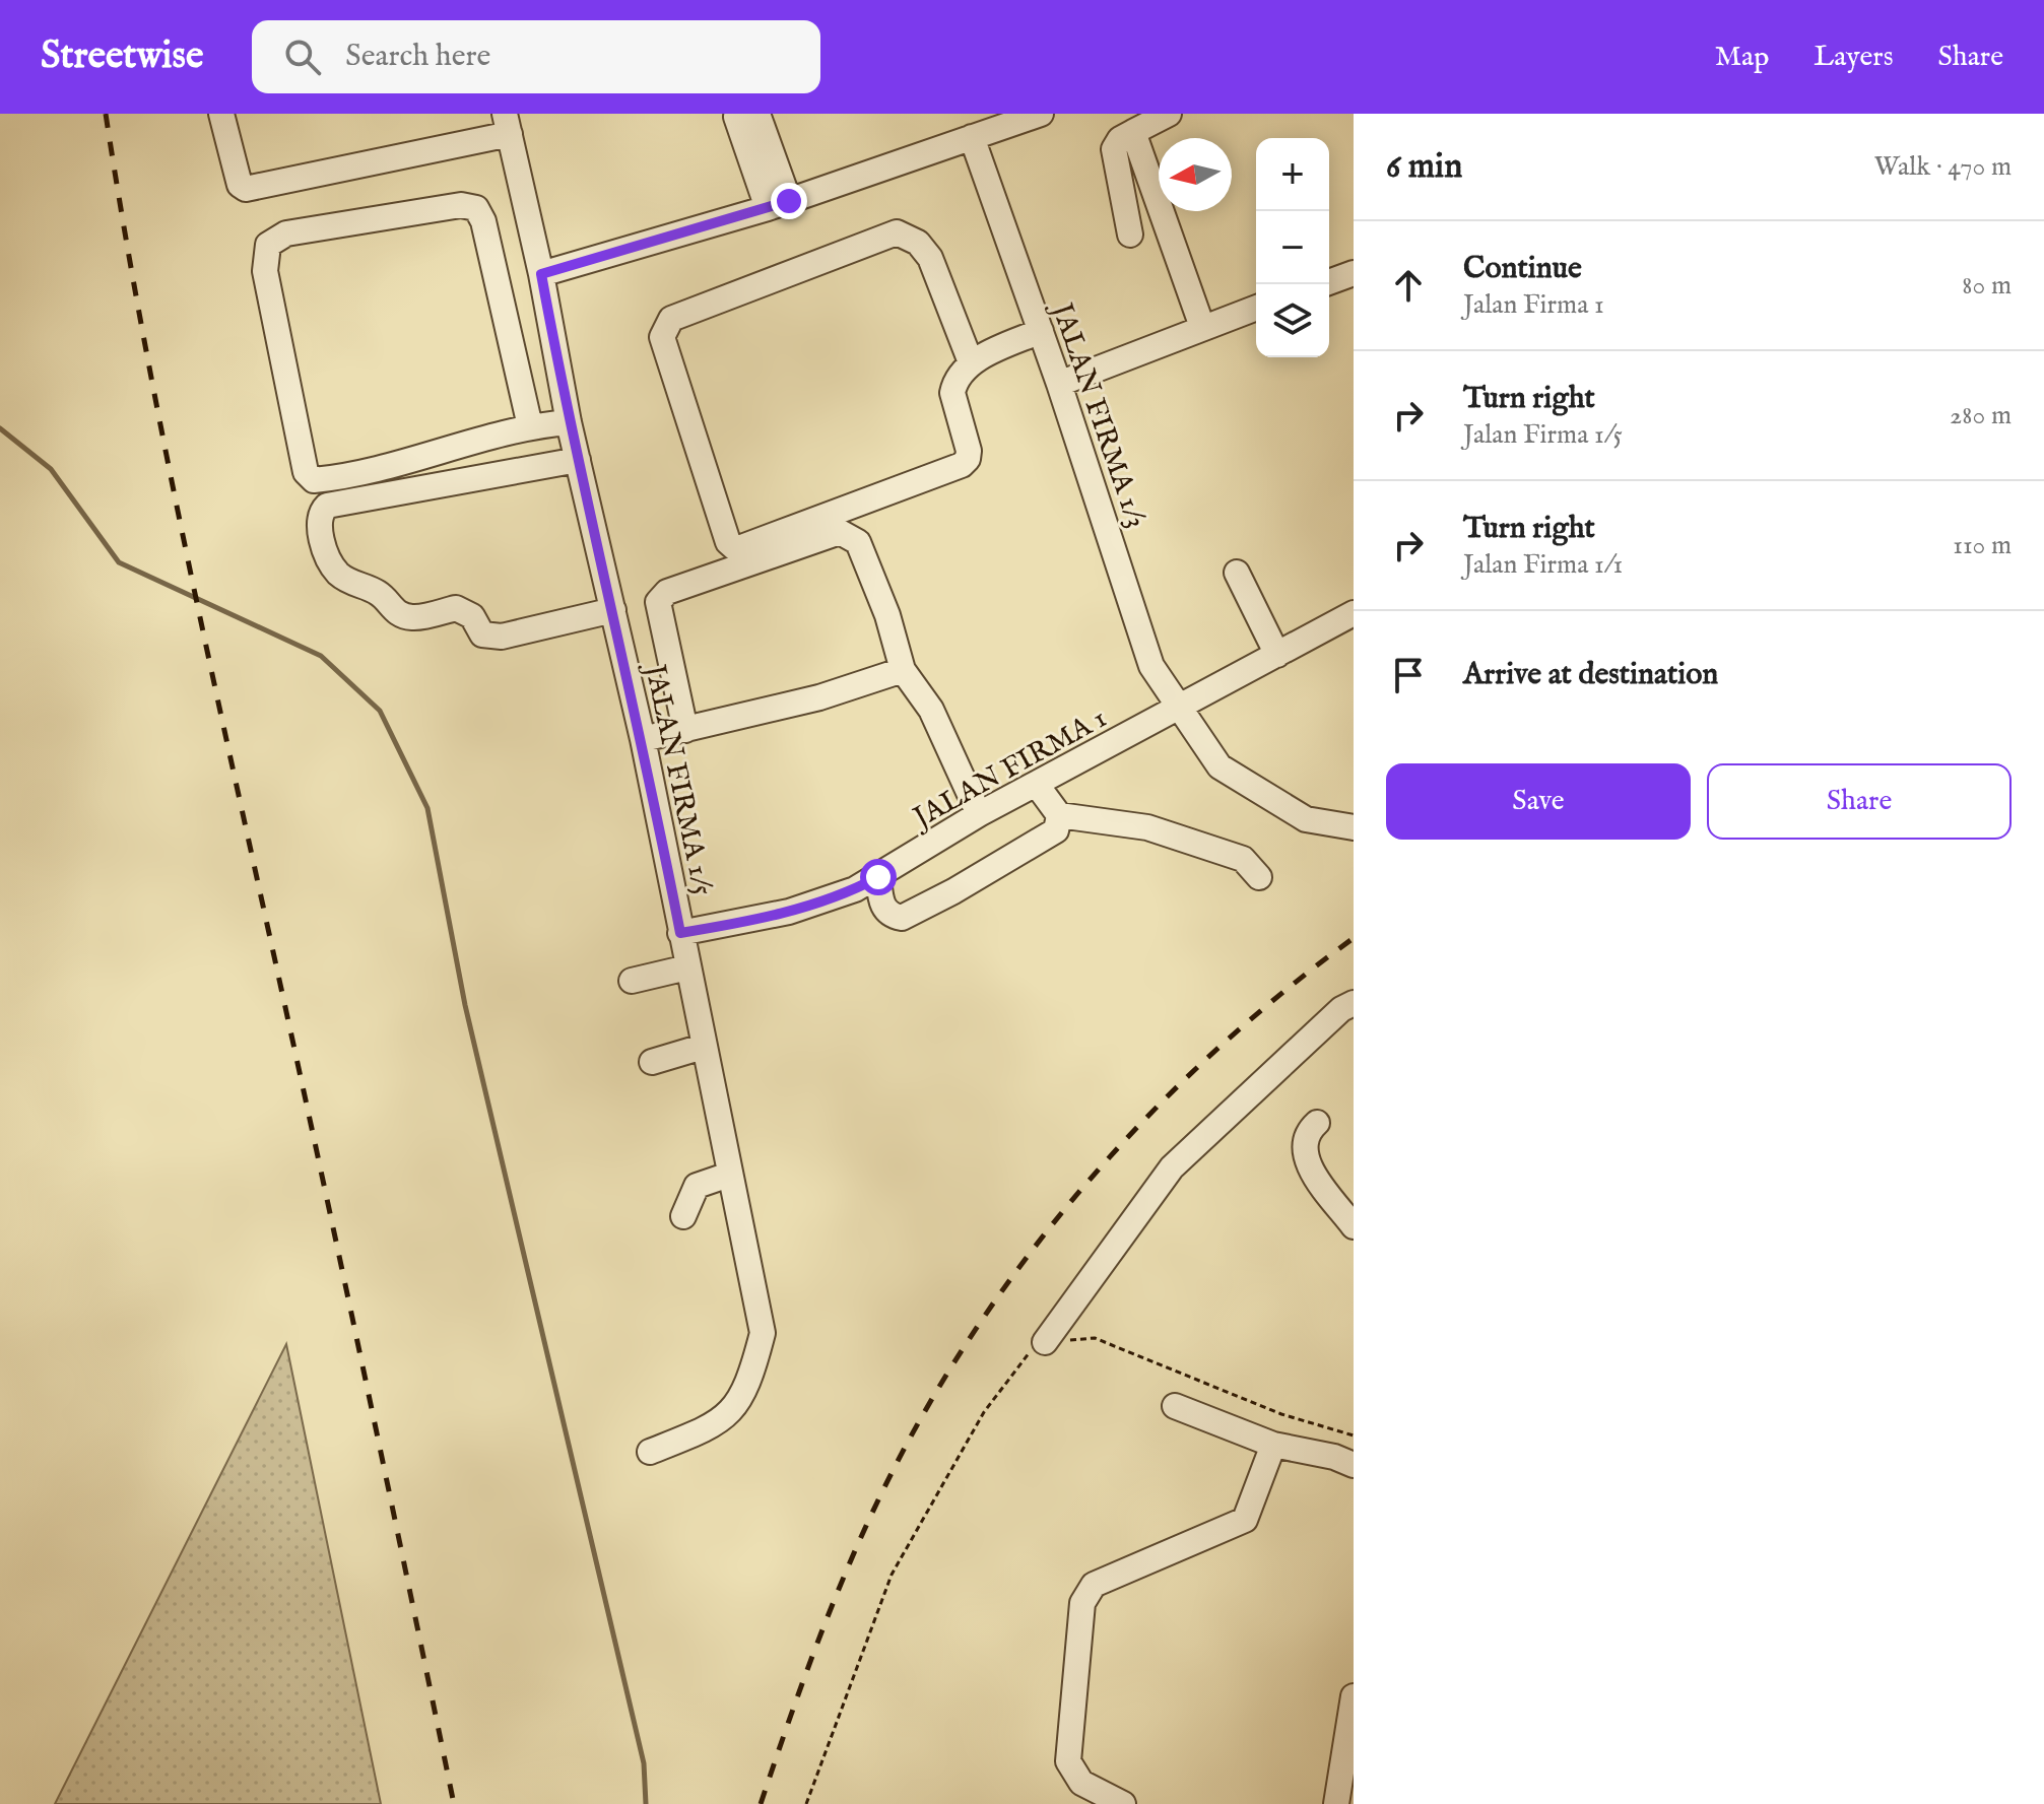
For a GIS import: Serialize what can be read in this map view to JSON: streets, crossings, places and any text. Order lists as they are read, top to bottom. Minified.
{"streets":{"street":["JALAN FIRMA 1/3","JALAN FIRMA 1","JALAN FIRMA 1/5"]},"crossings":[["JALAN FIRMA 1/3","JALAN FIRMA 1"],["JALAN FIRMA 1","JALAN FIRMA 1/5"]],"north":"left","page":{"header":"Streetwise","search":"Search here","nav":["Map","Layers","Share"],"heading":["6 min","Walk · 470 m"],"map_buttons":["+","−"],"list":[["Continue","Jalan Firma 1","80 m"],["Turn right","Jalan Firma 1/5","280 m"],["Turn right","Jalan Firma 1/1","110 m"],"Arrive at destination"],"buttons":["Save","Share"]}}
